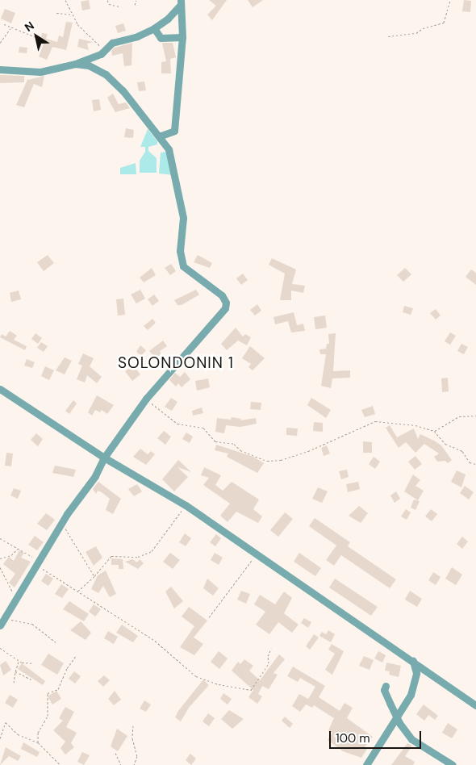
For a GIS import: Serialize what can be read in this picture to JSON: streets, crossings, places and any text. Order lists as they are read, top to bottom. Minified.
{"districts":["SOLONDONIN 1"],"scale_bar":"100 m","north":"top left"}
